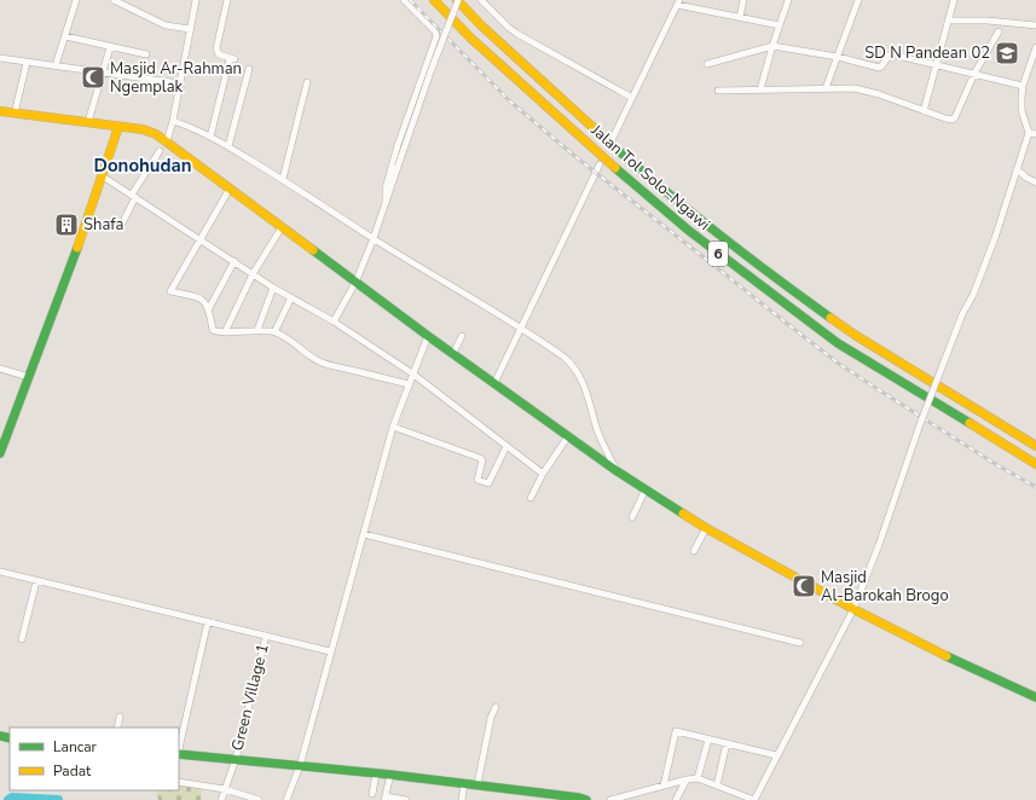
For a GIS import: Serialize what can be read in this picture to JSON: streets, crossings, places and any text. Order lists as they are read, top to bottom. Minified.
{"streets":{"main road":["Jalan Tol Solo–Ngawi","6"],"street":["Green Village 1"]},"districts":["Donohudan"],"places":{"school or university":["SD N Pandean 02"],"mosque":["Masjid Ar-Rahman Ngemplak","Masjid Al-Barokah Brogo"],"building":["Shafa"]},"legend":["Lancar","Padat"]}
